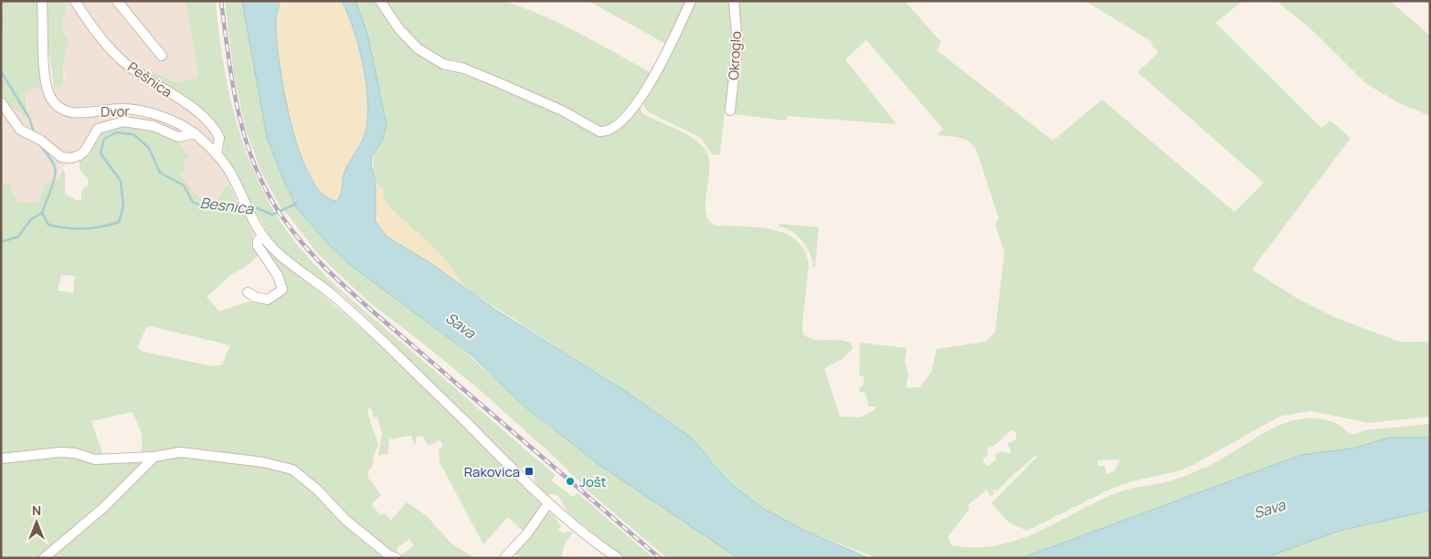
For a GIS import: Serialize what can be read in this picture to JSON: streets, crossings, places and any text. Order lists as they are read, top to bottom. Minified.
{"streets":{"street":["Okroglo","Pešnica","Dvor"]},"crossings":[["Pešnica","Dvor"]],"water":["Besnica","Sava"],"places":{"transit":["Rakovica"],"other":["Jošt"]},"north":"top"}
